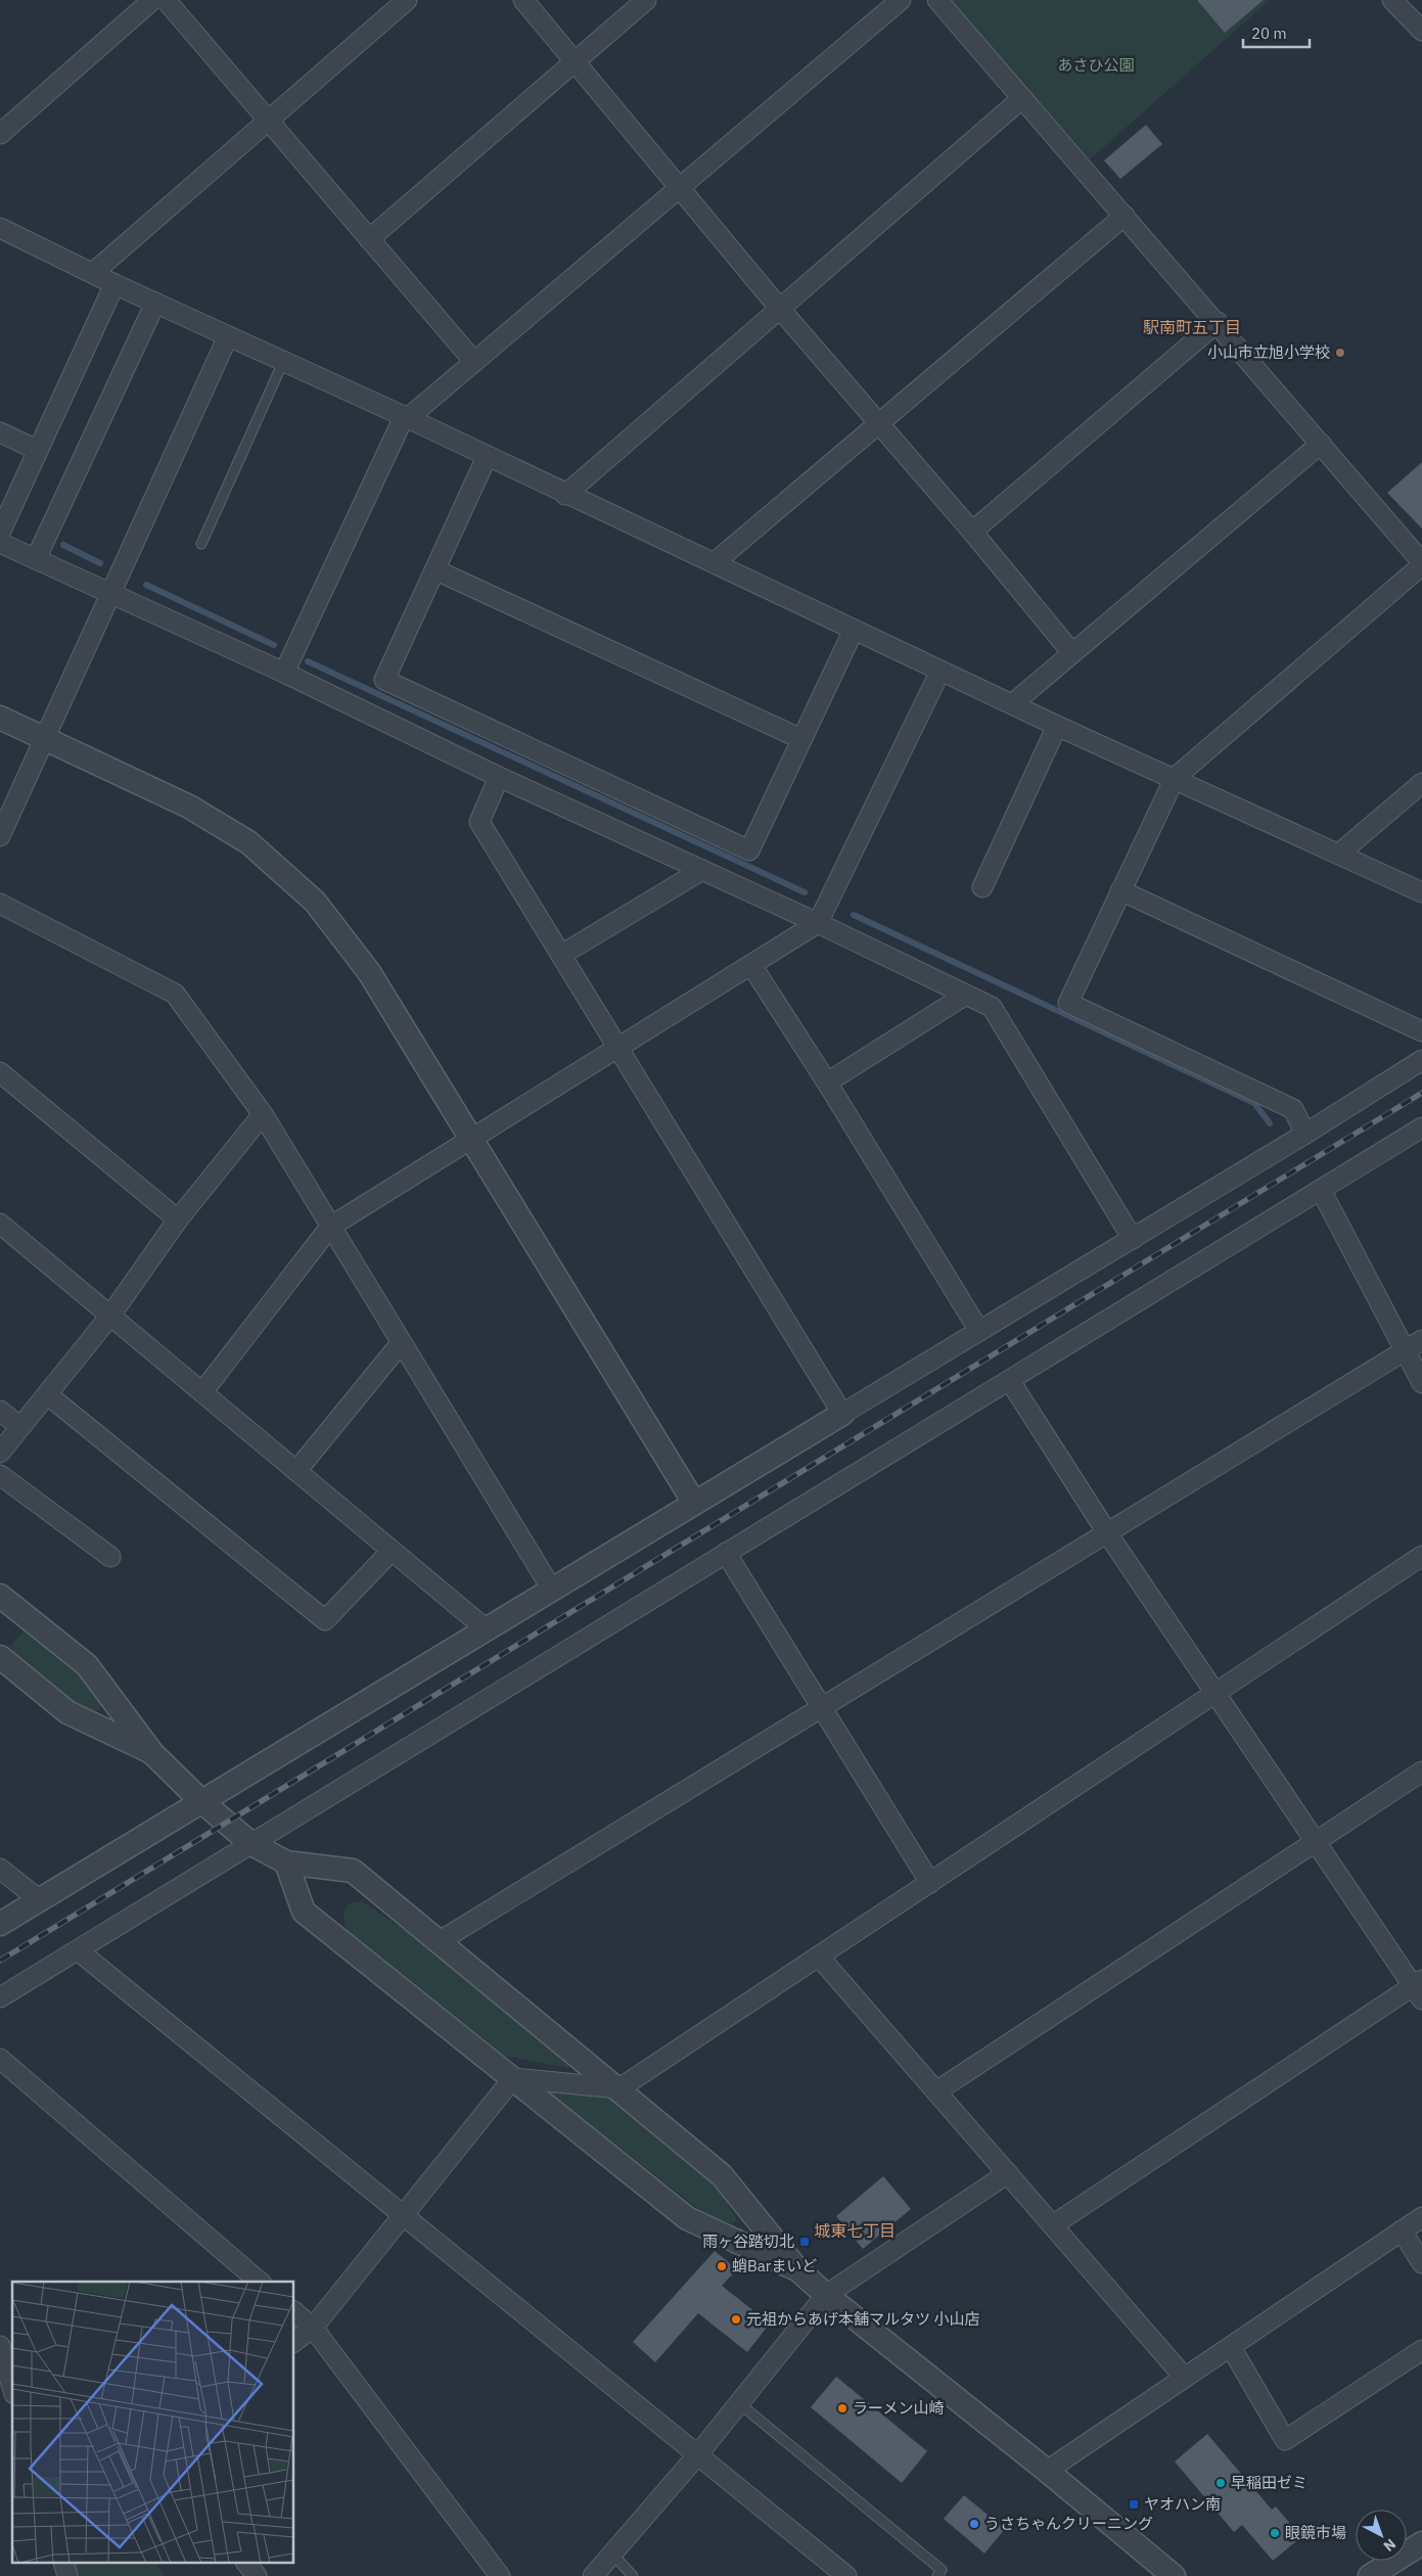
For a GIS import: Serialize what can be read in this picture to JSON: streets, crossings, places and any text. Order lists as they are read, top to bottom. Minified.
{"districts":["駅南町五丁目","城東七丁目"],"parks":["あさひ公園"],"places":{"other":["小山市立旭小学校","蛸Barまいど","元祖からあげ本舗マルタツ 小山店","ラーメン山崎","早稲田ゼミ","うさちゃんクリーニング","眼鏡市場"],"transit":["雨ヶ谷踏切北","ヤオハン南"]},"scale_bar":"20 m","north":"bottom right"}
